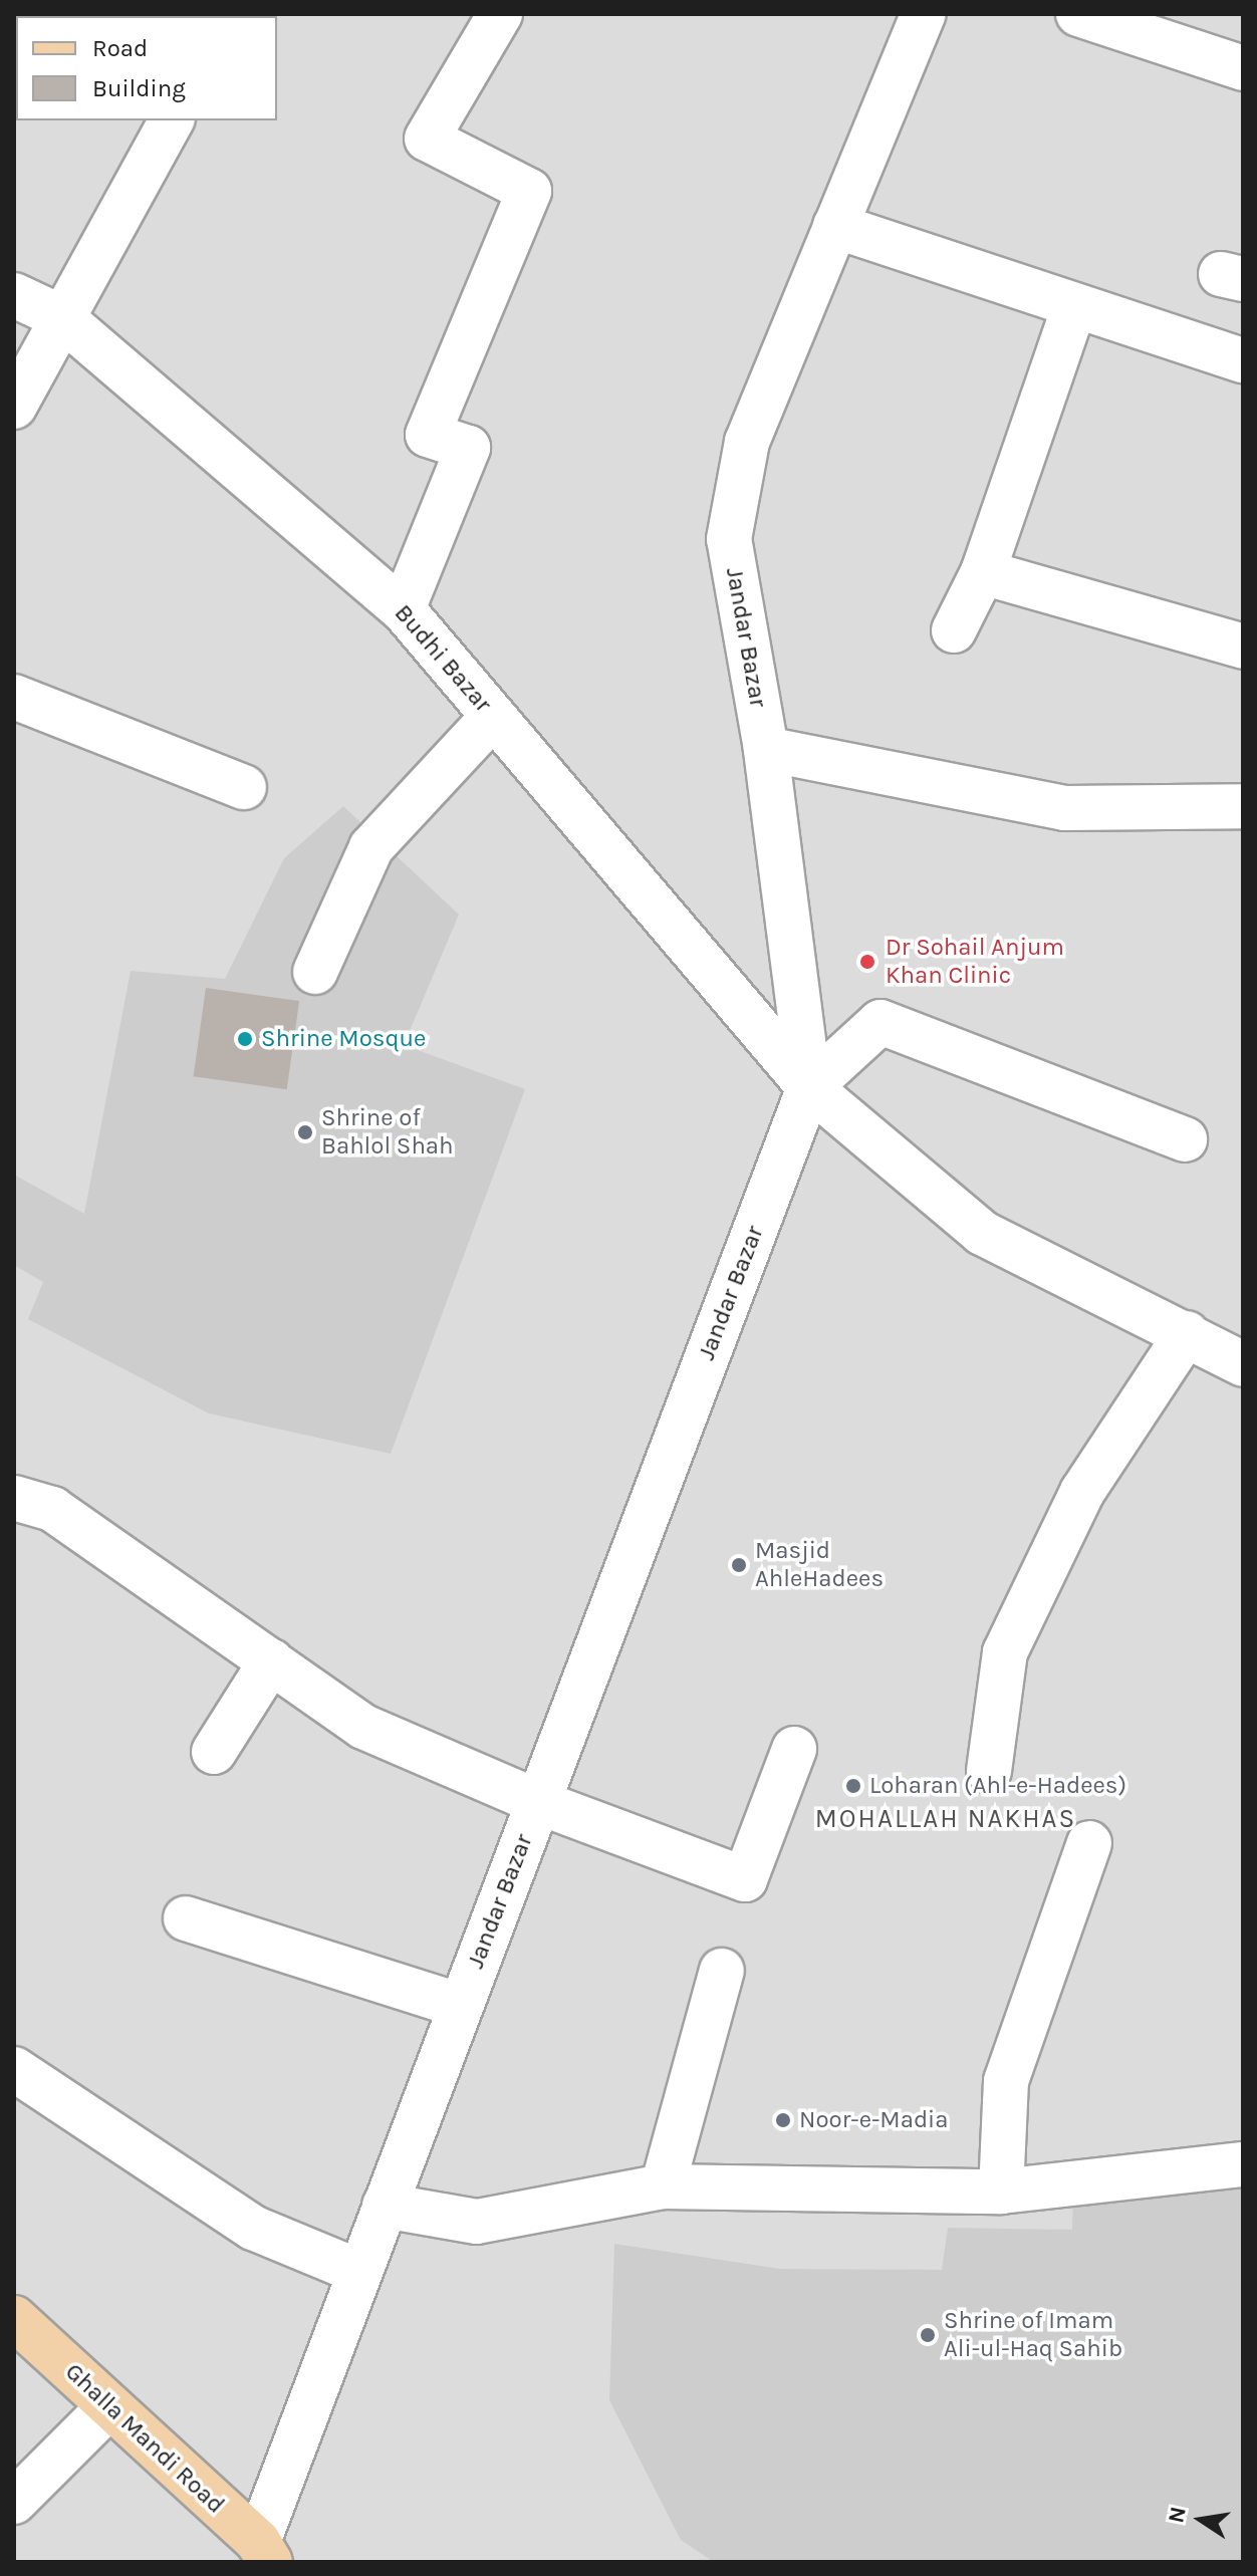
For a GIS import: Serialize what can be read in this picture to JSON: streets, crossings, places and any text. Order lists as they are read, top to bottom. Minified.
{"streets":{"main road":["Ghalla Mandi Road"],"street":["Jandar Bazar","Budhi Bazar"]},"crossings":[["Jandar Bazar","Budhi Bazar"],["Jandar Bazar","Ghalla Mandi Road"]],"districts":["MOHALLAH NAKHAS"],"places":["Dr Sohail Anjum Khan Clinic","Shrine Mosque","Shrine of Bahlol Shah","Masjid AhleHadees","Loharan (Ahl-e-Hadees)","Noor-e-Madia","Shrine of Imam Ali-ul-Haq Sahib"],"legend":["Road","Building"],"north":"left"}
